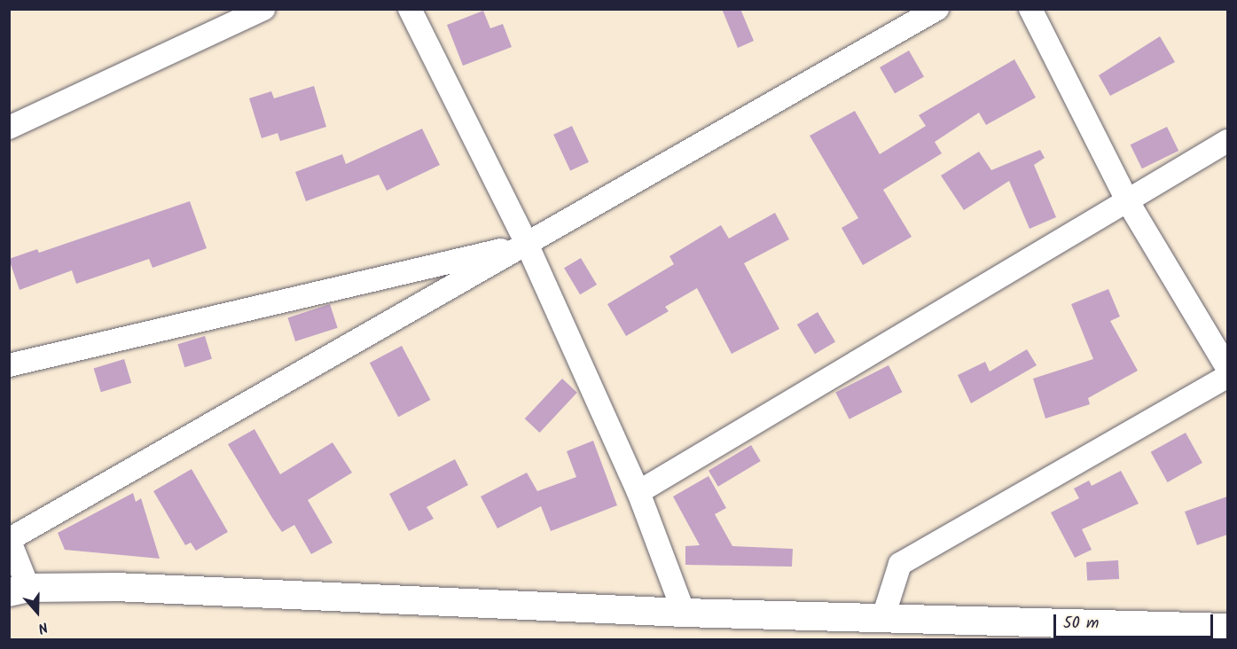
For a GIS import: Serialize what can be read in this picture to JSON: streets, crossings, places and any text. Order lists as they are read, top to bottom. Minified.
{"scale_bar":"50 m","north":"bottom"}
